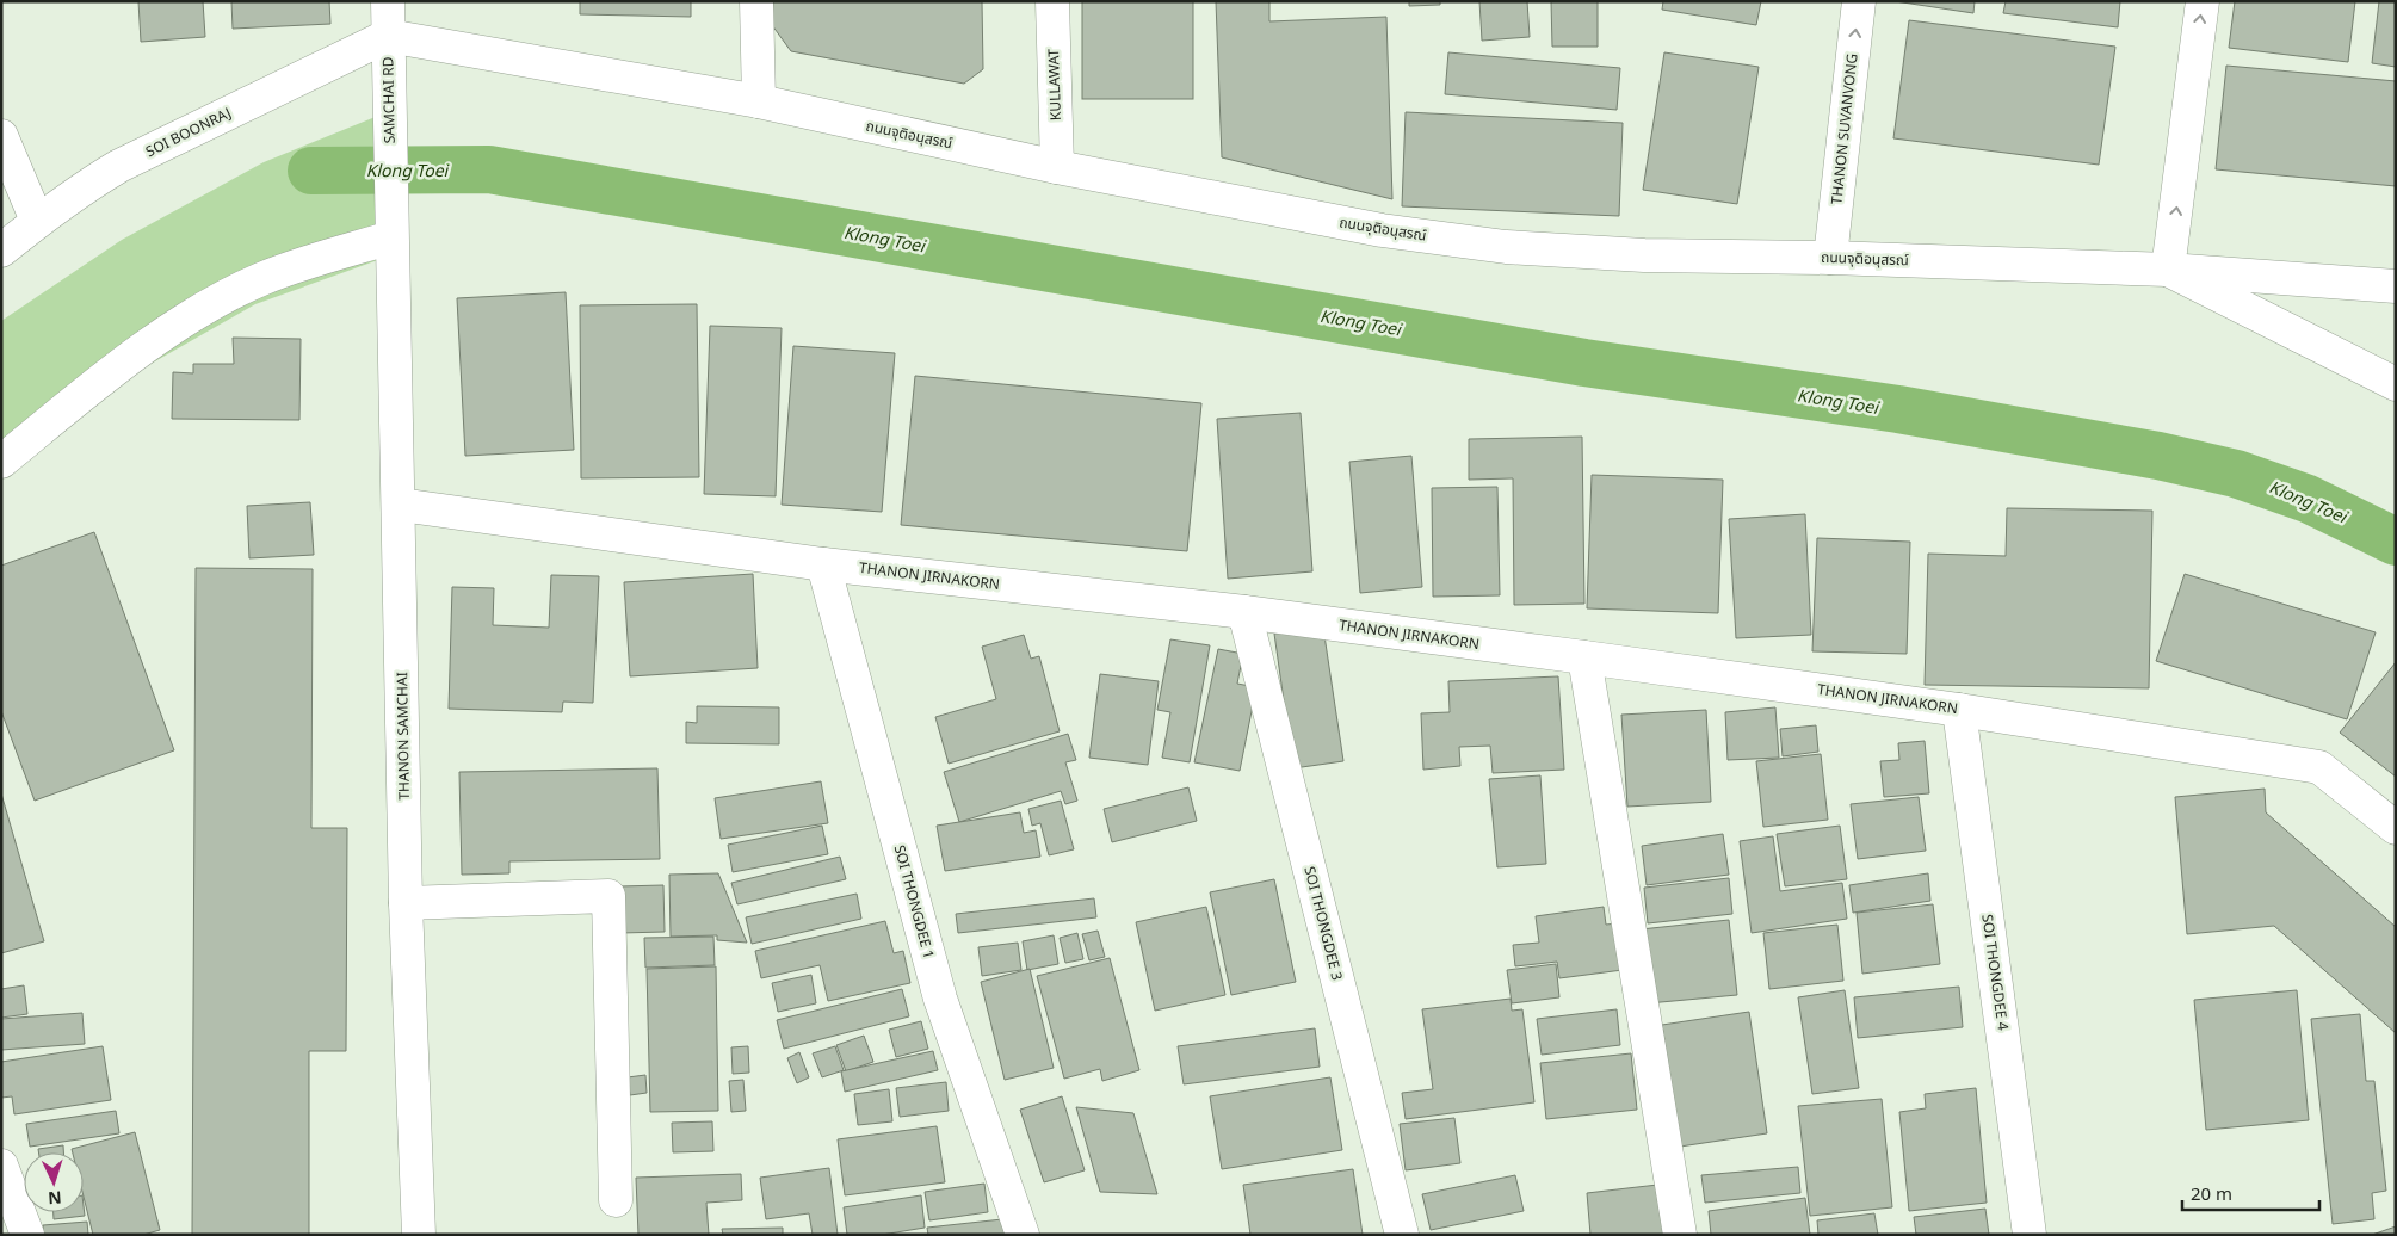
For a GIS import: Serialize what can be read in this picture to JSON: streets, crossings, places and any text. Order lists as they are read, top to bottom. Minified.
{"streets":{"street":["KULLAWAT","SAMCHAI RD","THANON SUVANVONG","SOI BOONRAJ","ถนนจุติอนุสรณ์","THANON JIRNAKORN","THANON SAMCHAI","SOI THONGDEE 1","SOI THONGDEE 3","SOI THONGDEE 4"]},"crossings":[["KULLAWAT","ถนนจุติอนุสรณ์"],["SAMCHAI RD","SOI BOONRAJ"],["SAMCHAI RD","ถนนจุติอนุสรณ์"],["SAMCHAI RD","THANON SAMCHAI"],["THANON SUVANVONG","ถนนจุติอนุสรณ์"],["SOI BOONRAJ","ถนนจุติอนุสรณ์"],["THANON JIRNAKORN","THANON SAMCHAI"],["THANON JIRNAKORN","SOI THONGDEE 1"],["THANON JIRNAKORN","SOI THONGDEE 3"],["THANON JIRNAKORN","SOI THONGDEE 4"]],"one_way":["THANON SUVANVONG"],"water":["Klong Toei"],"scale_bar":"20 m","north":"bottom"}
